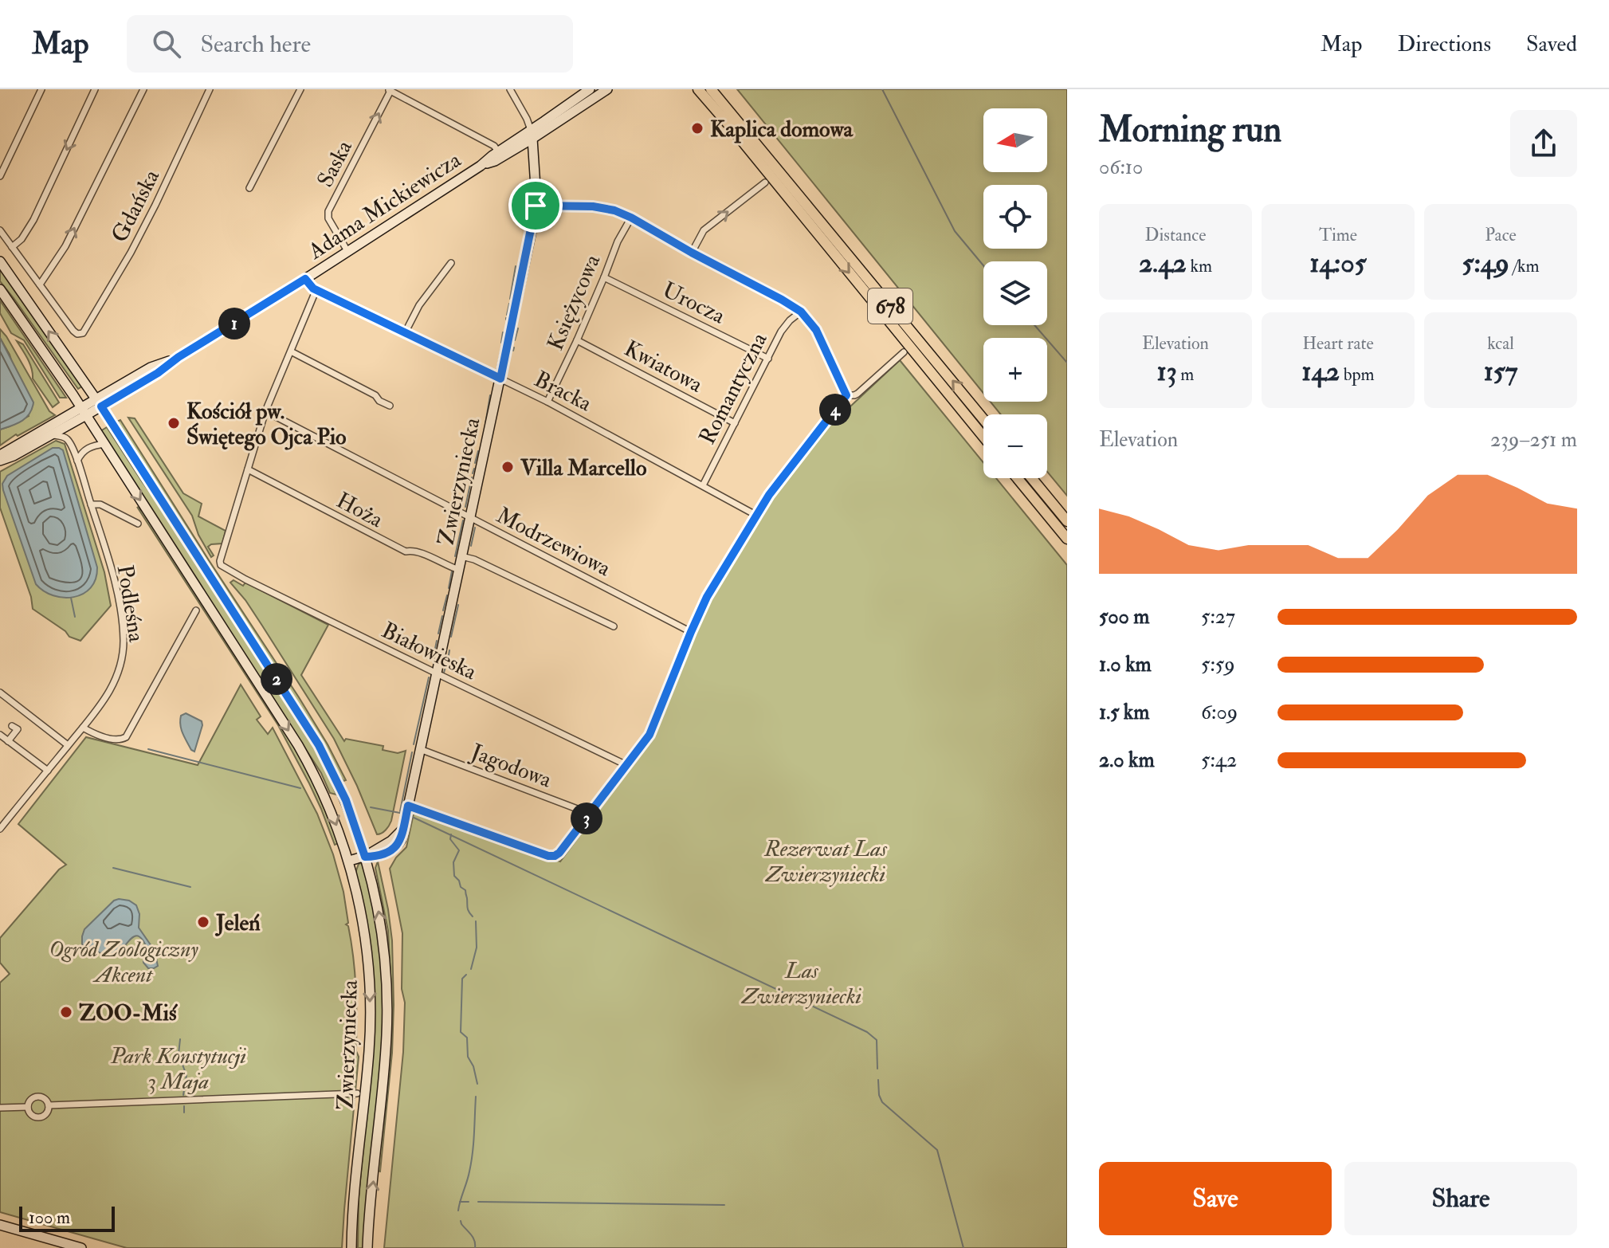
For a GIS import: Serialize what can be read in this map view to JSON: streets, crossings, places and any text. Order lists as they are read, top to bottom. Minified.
{"streets":{"main road":["Adama Mickiewicza","678","Zwierzyniecka"],"street":["Saska","Gdańska","Księżycowa","Urocza","Kwiatowa","Romantyczna","Bracka","Hoża","Modrzewiowa","Podleśna","Białowieska","Jagodowa"]},"crossings":[["Saska","Adama Mickiewicza"],["Adama Mickiewicza","Bracka"],["Adama Mickiewicza","Zwierzyniecka"],["Adama Mickiewicza","Podleśna"],["Księżycowa","Urocza"],["Księżycowa","Kwiatowa"],["Księżycowa","Bracka"],["Urocza","Romantyczna"],["Kwiatowa","Romantyczna"],["Romantyczna","Bracka"],["Bracka","Zwierzyniecka"],["Zwierzyniecka","Hoża"],["Zwierzyniecka","Modrzewiowa"],["Zwierzyniecka","Białowieska"],["Zwierzyniecka","Jagodowa"],["Hoża","Białowieska"]],"one_way":["Saska"],"parks":["Rezerwat Las Zwierzyniecki","Ogród Zoologiczny Akcent","Las Zwierzyniecki","Park Konstytucji 3 Maja"],"places":["Kaplica domowa","Kościół pw. Świętego Ojca Pio","Villa Marcello","Jeleń","ZOO-Miś"],"scale_bar":"100 m","north":"left","page":{"header":"Map","search":"Search here","nav":["Map","Directions","Saved"],"heading":["Morning run","06:10"],"map_buttons":["+","−"],"stats":[["Distance","2.42 km"],["Time","14:05"],["Pace","5:49 /km"],["Elevation","13 m"],["Heart rate","142 bpm"],["kcal","157"]],"pins":["1","4","2","3"],"chart":["Elevation","239–251 m"],"list":[{"name":"500 m","note":"5:27"},{"name":"1.0 km","note":"5:59"},{"name":"1.5 km","note":"6:09"},{"name":"2.0 km","note":"5:42"}],"buttons":["Save","Share"],"scale":"100 m"}}
